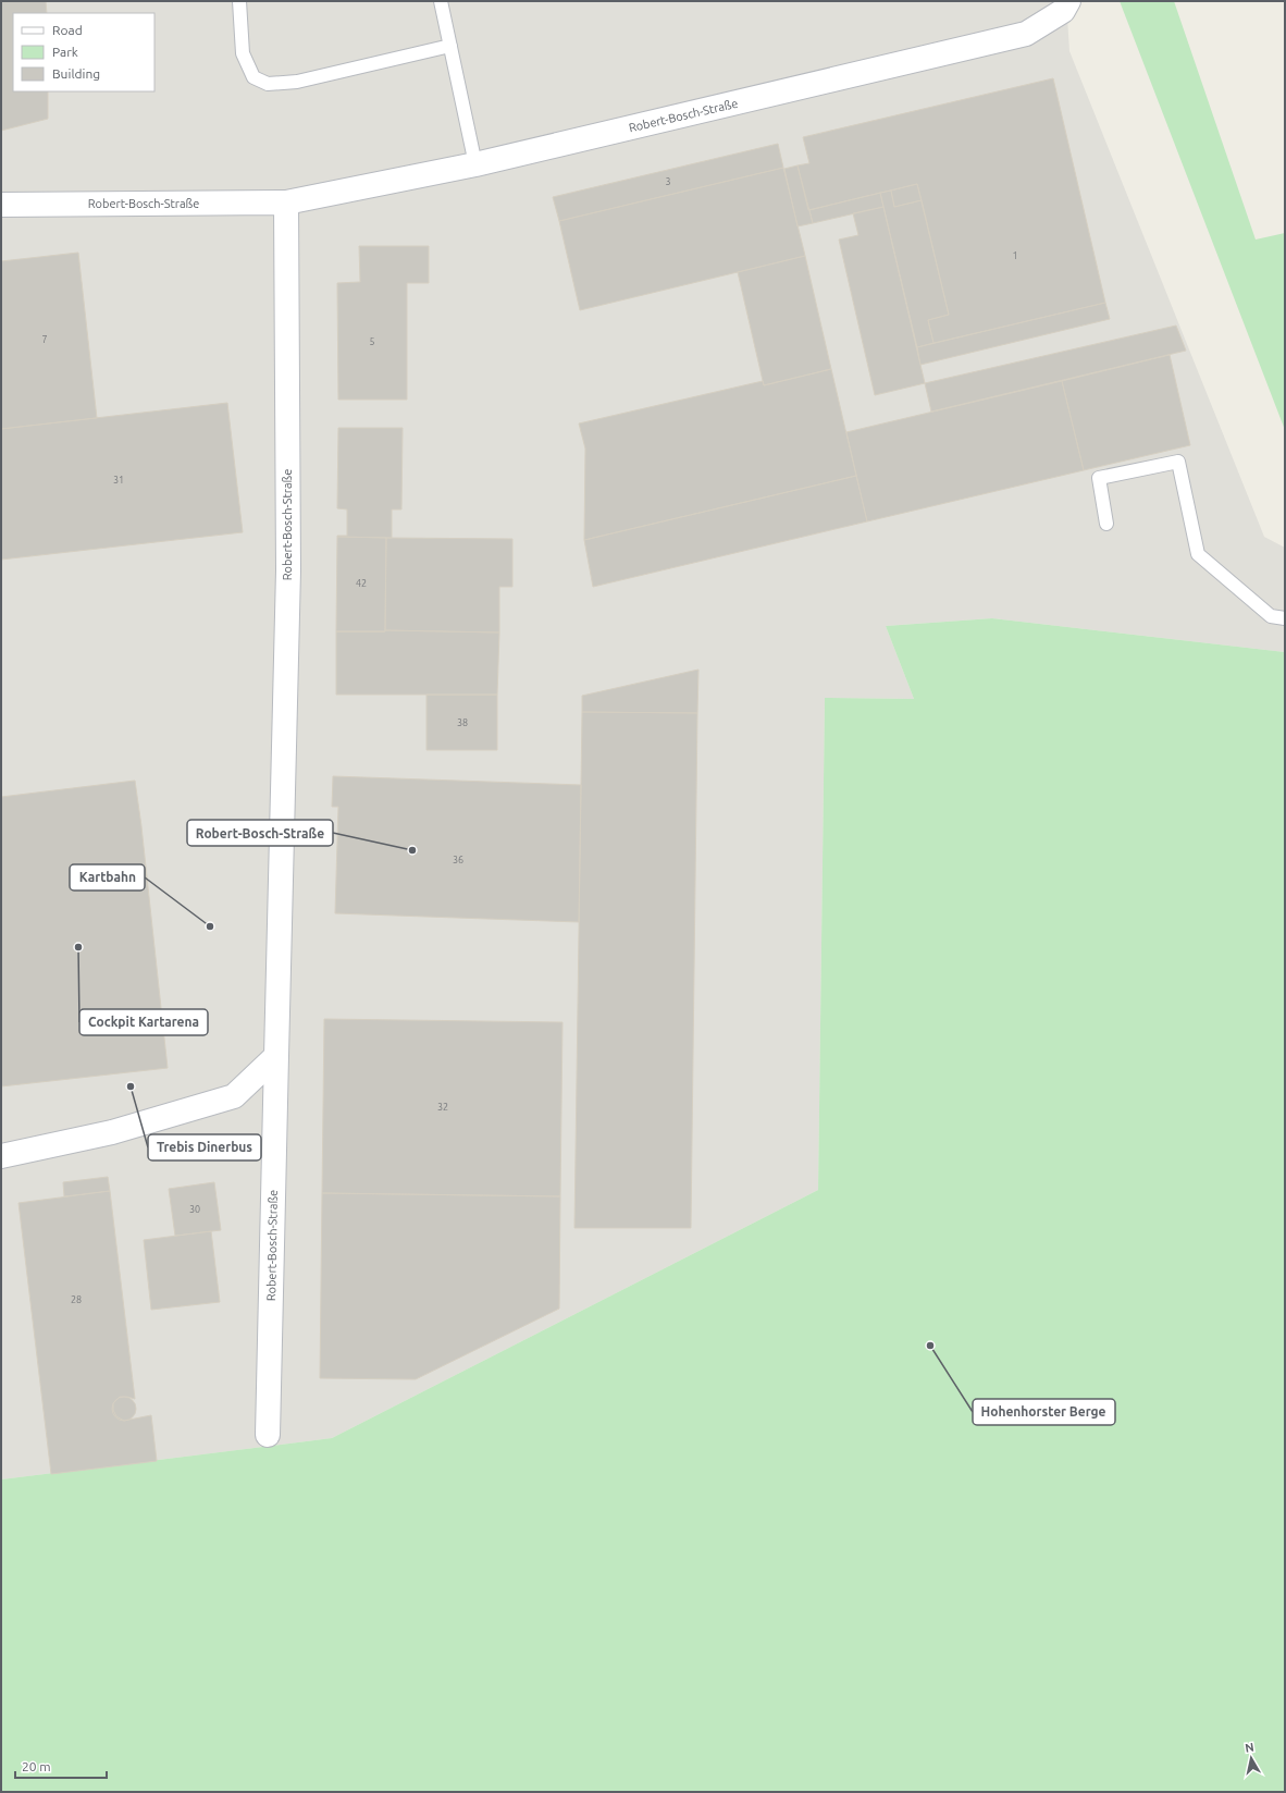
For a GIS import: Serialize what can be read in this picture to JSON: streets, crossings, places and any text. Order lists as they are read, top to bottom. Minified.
{"streets":{"street":["Robert-Bosch-Straße"]},"places":["Robert-Bosch-Straße","Kartbahn","Cockpit Kartarena","Trebis Dinerbus","Hohenhorster Berge"],"house_numbers":["3","1","7","5","31","42","38","36","32","30","28"],"legend":["Road","Park","Building"],"scale_bar":"20 m","north":"top"}
